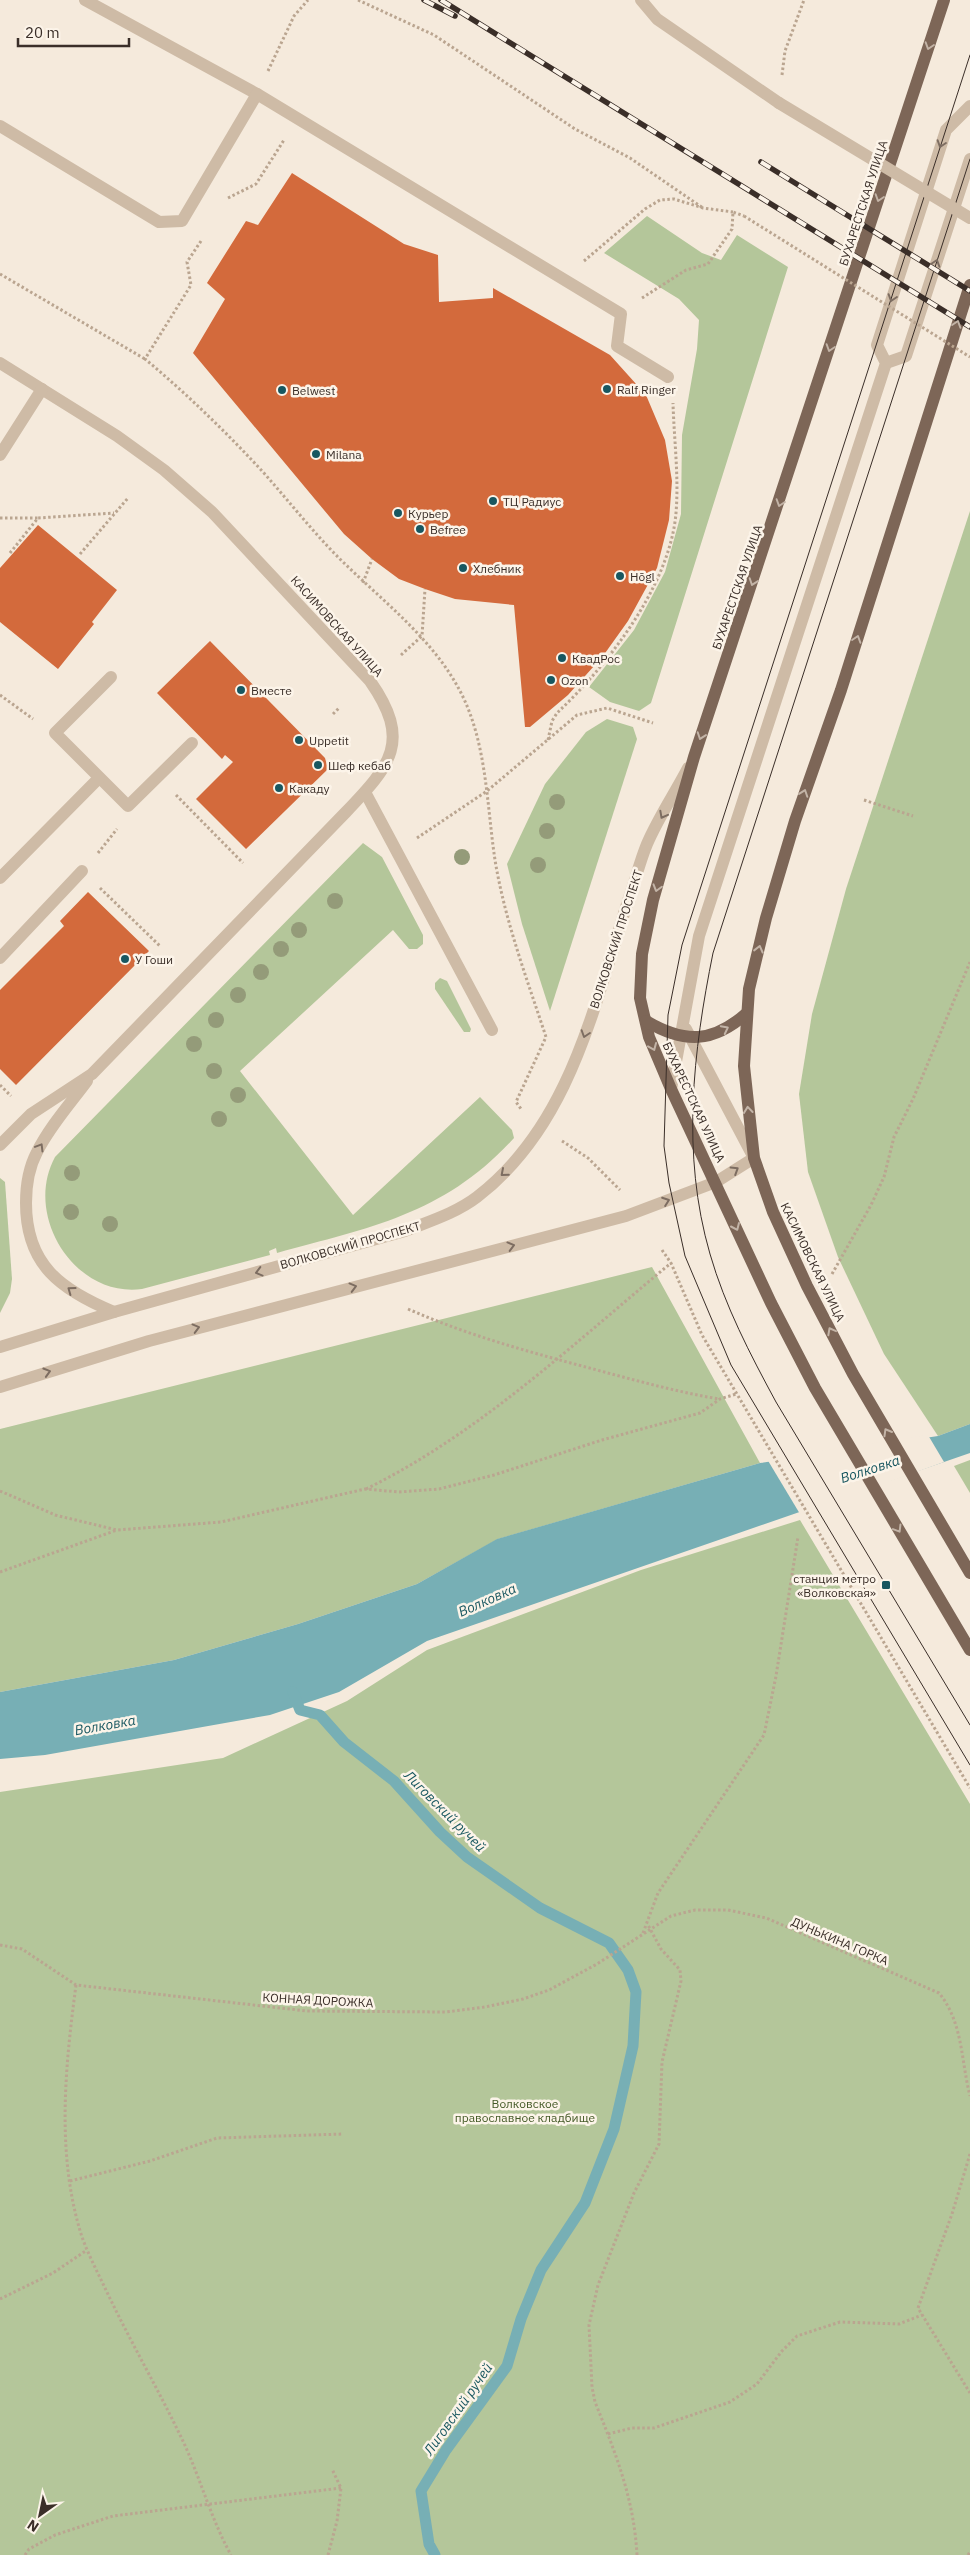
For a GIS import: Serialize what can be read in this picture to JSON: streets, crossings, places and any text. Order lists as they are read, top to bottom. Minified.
{"streets":{"main road":["БУХАРЕСТСКАЯ УЛИЦА","КАСИМОВСКАЯ УЛИЦА"],"street":["ВОЛКОВСКИЙ ПРОСПЕКТ"],"path":["ДУНЬКИНА ГОРКА","КОННАЯ ДОРОЖКА"]},"crossings":[["БУХАРЕСТСКАЯ УЛИЦА","ВОЛКОВСКИЙ ПРОСПЕКТ"],["ДУНЬКИНА ГОРКА","КОННАЯ ДОРОЖКА"]],"one_way":["БУХАРЕСТСКАЯ УЛИЦА","ВОЛКОВСКИЙ ПРОСПЕКТ"],"water":["Волковка","Лиговский ручей"],"parks":["Волковское православное кладбище"],"places":{"other":["Ralf Ringer","Belwest","Milana","ТЦ Радиус","Курьер","Befree","Хлебник","Hōgl","КвадРос","Ozon","Вместе","Uppetit","Шеф кебаб","Какаду","У Гоши"],"transit":["станция метро «Волковская»"]},"scale_bar":"20 m","north":"bottom left"}
